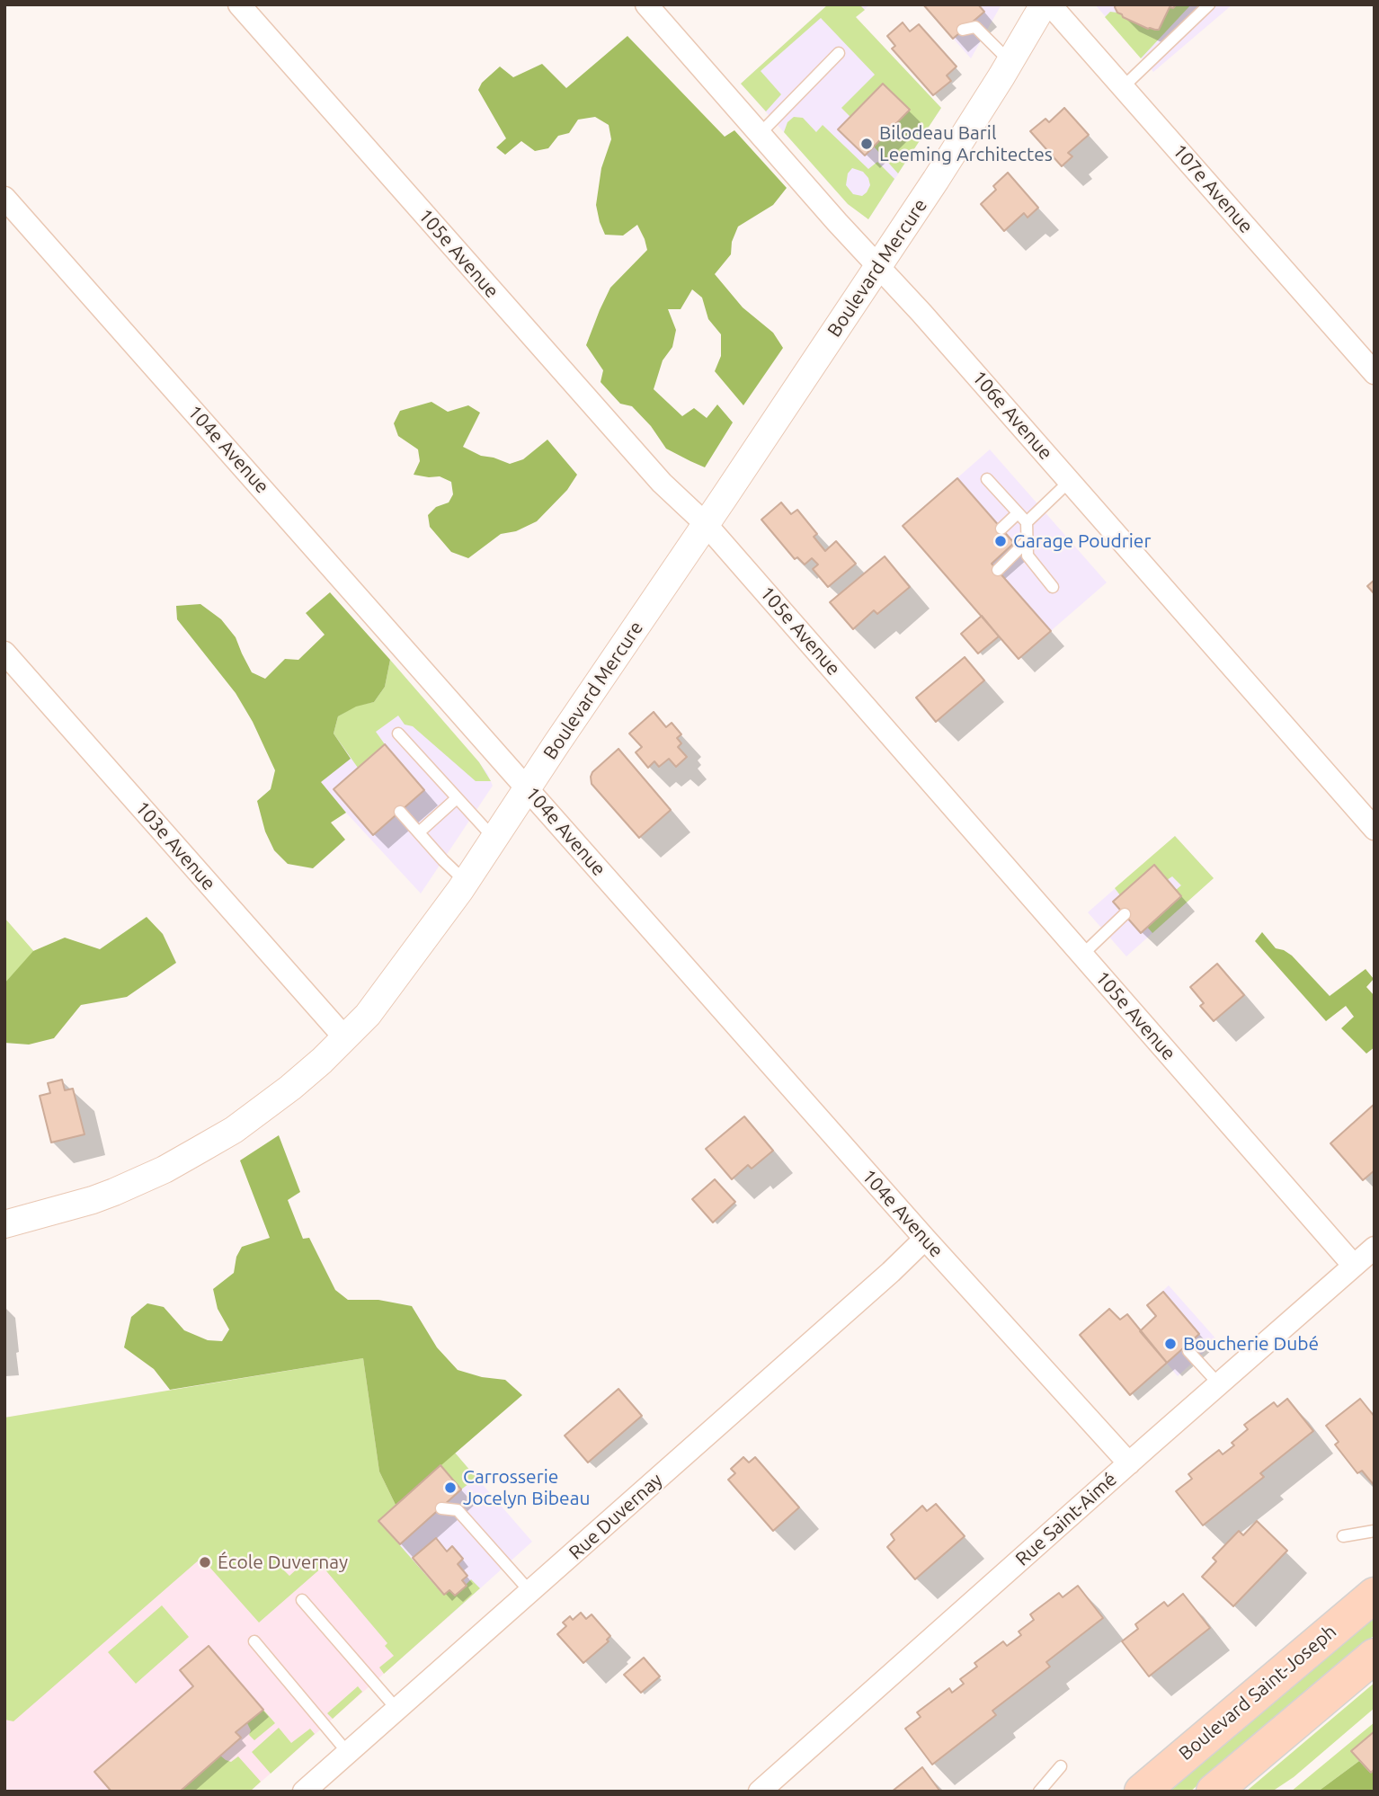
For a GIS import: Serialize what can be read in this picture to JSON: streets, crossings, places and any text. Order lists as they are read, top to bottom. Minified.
{"streets":{"main road":["Boulevard Saint-Joseph"],"street":["107e Avenue","105e Avenue","Boulevard Mercure","106e Avenue","104e Avenue","103e Avenue","Rue Duvernay","Rue Saint-Aimé"]},"crossings":[["105e Avenue","Boulevard Mercure"],["105e Avenue","Rue Saint-Aimé"],["Boulevard Mercure","106e Avenue"],["Boulevard Mercure","104e Avenue"],["Boulevard Mercure","103e Avenue"],["104e Avenue","Rue Duvernay"],["104e Avenue","Rue Saint-Aimé"]],"places":["Bilodeau Baril Leeming Architectes","Garage Poudrier","Boucherie Dubé","Carrosserie Jocelyn Bibeau","École Duvernay"]}
